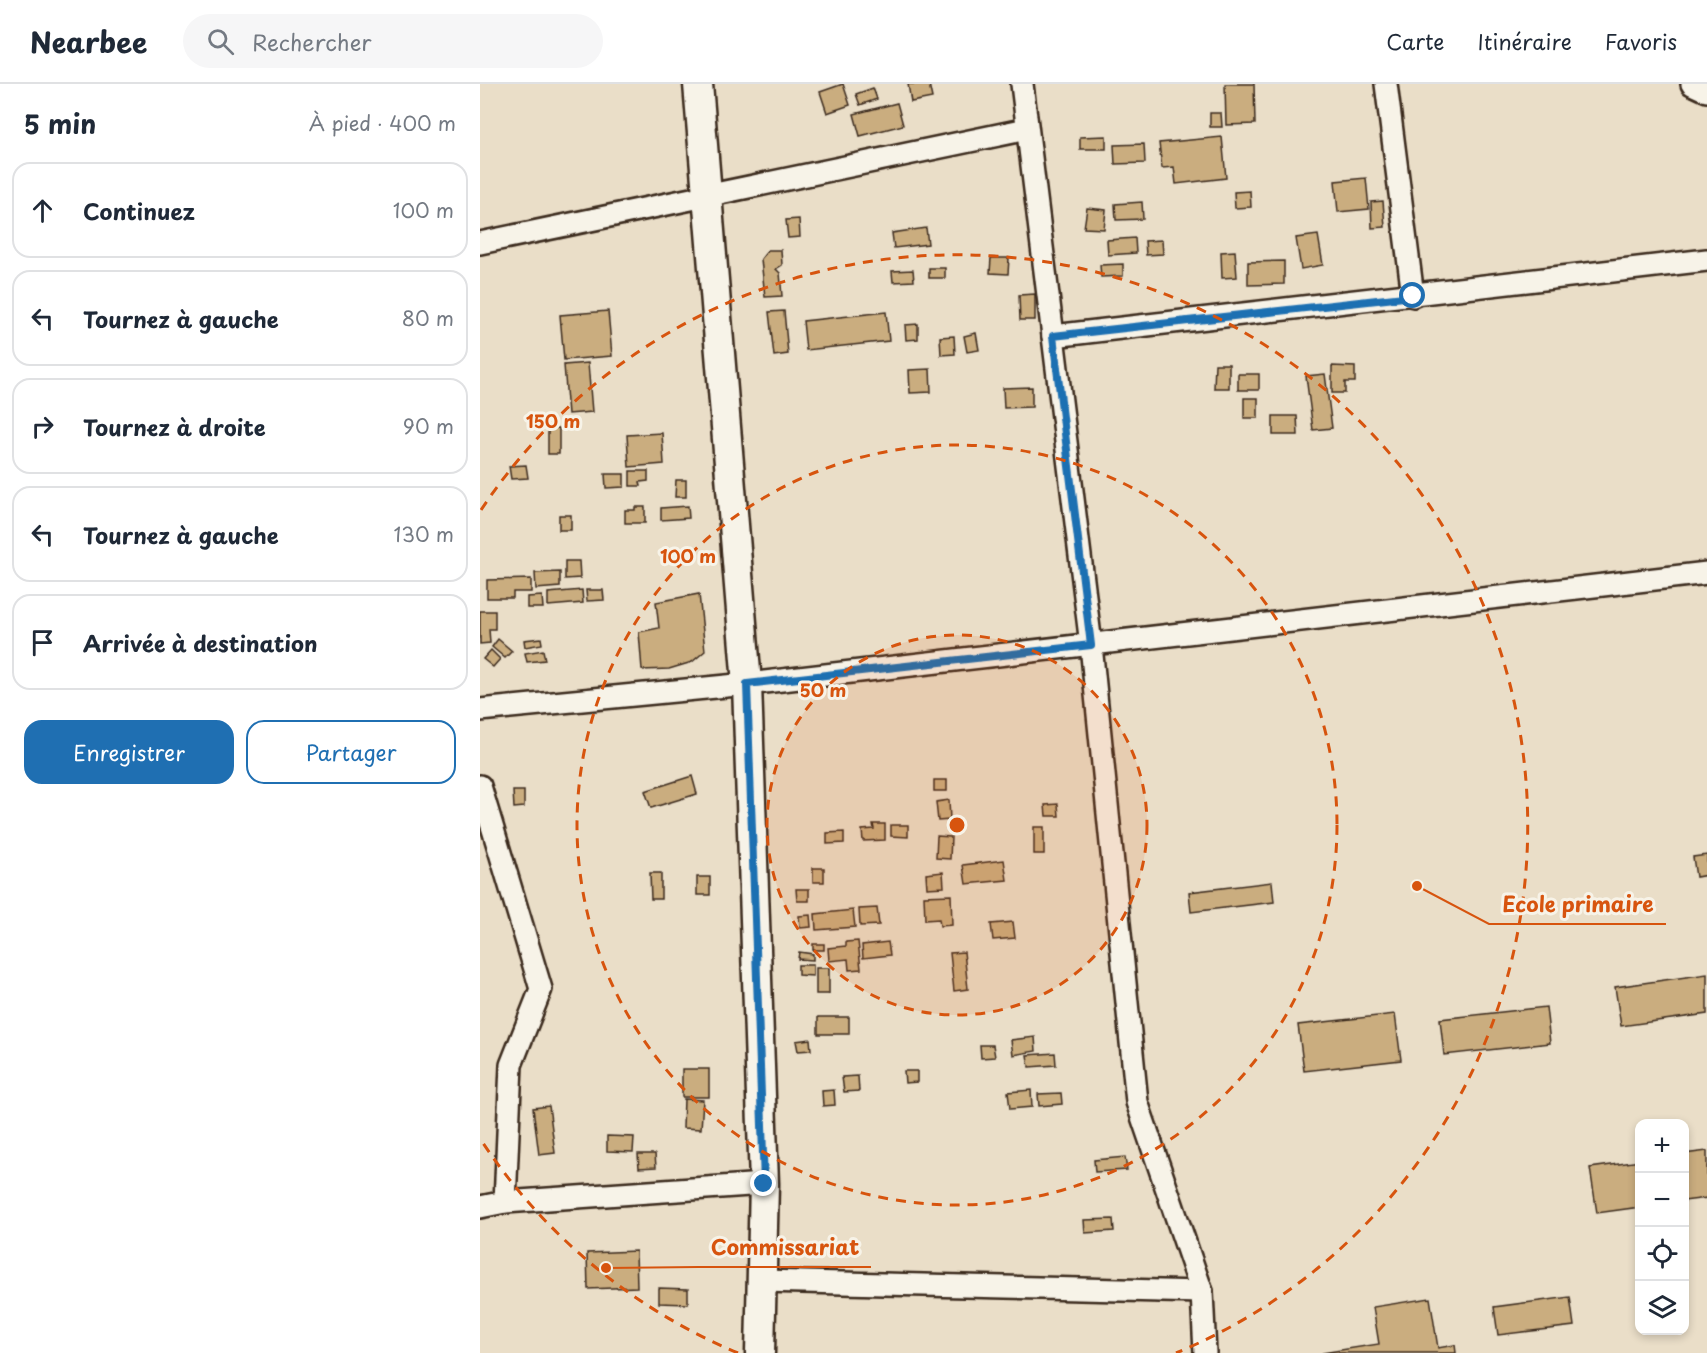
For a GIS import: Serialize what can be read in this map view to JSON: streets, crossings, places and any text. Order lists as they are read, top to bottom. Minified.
{"places":["Ecole primaire","Commissariat"],"page":{"header":"Nearbee","search":"Rechercher","nav":["Carte","Itinéraire","Favoris"],"heading":["5 min","À pied · 400 m"],"list":[["Continuez","100 m"],["Tournez à gauche","80 m"],["Tournez à droite","90 m"],["Tournez à gauche","130 m"],"Arrivée à destination"],"buttons":["Enregistrer","Partager"],"map_buttons":["+","−"]},"rings":["150 m","100 m","50 m"]}
